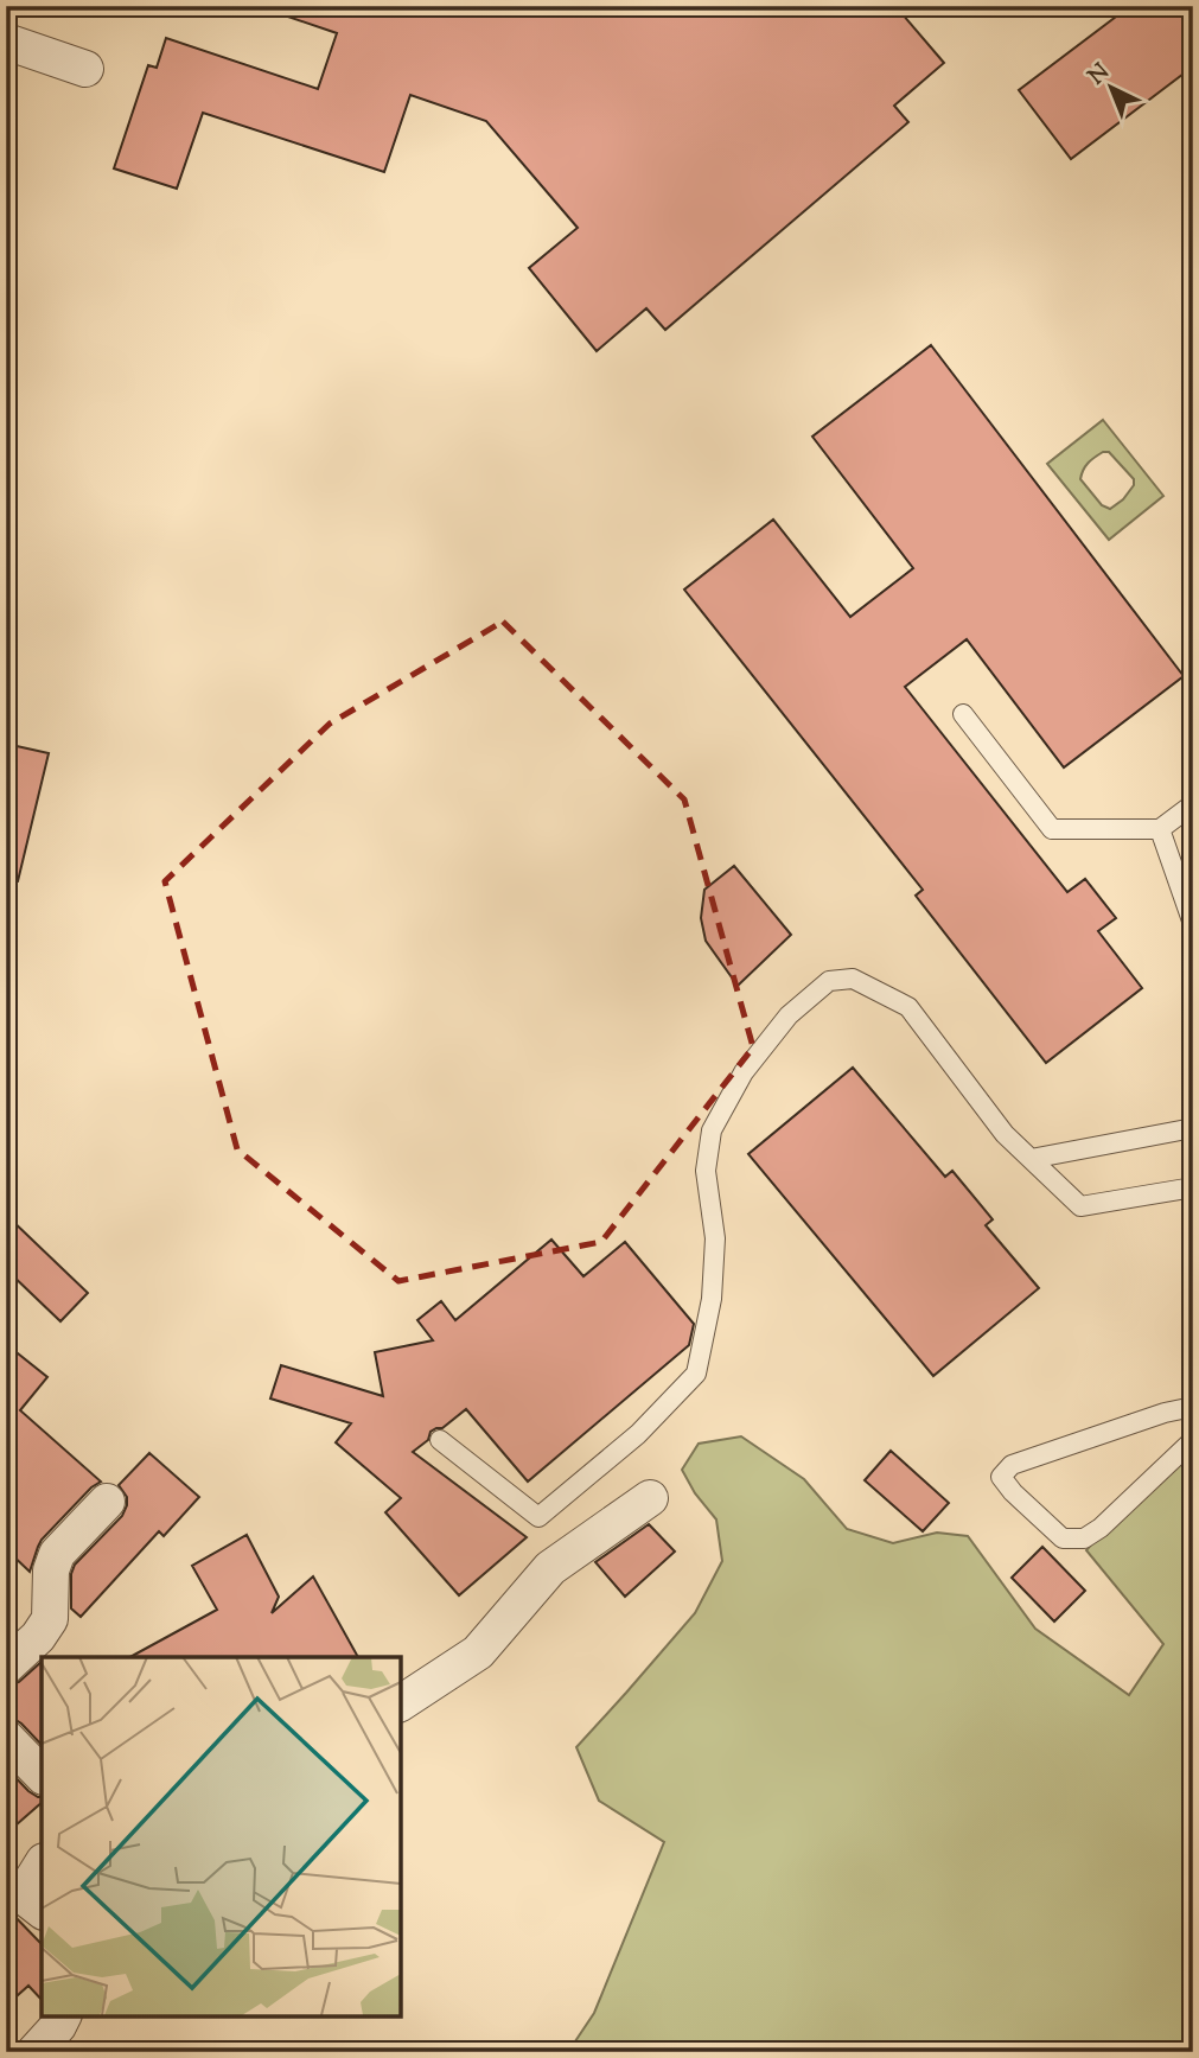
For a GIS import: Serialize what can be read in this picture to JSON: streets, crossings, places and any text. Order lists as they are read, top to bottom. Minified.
{"north":"top left"}
